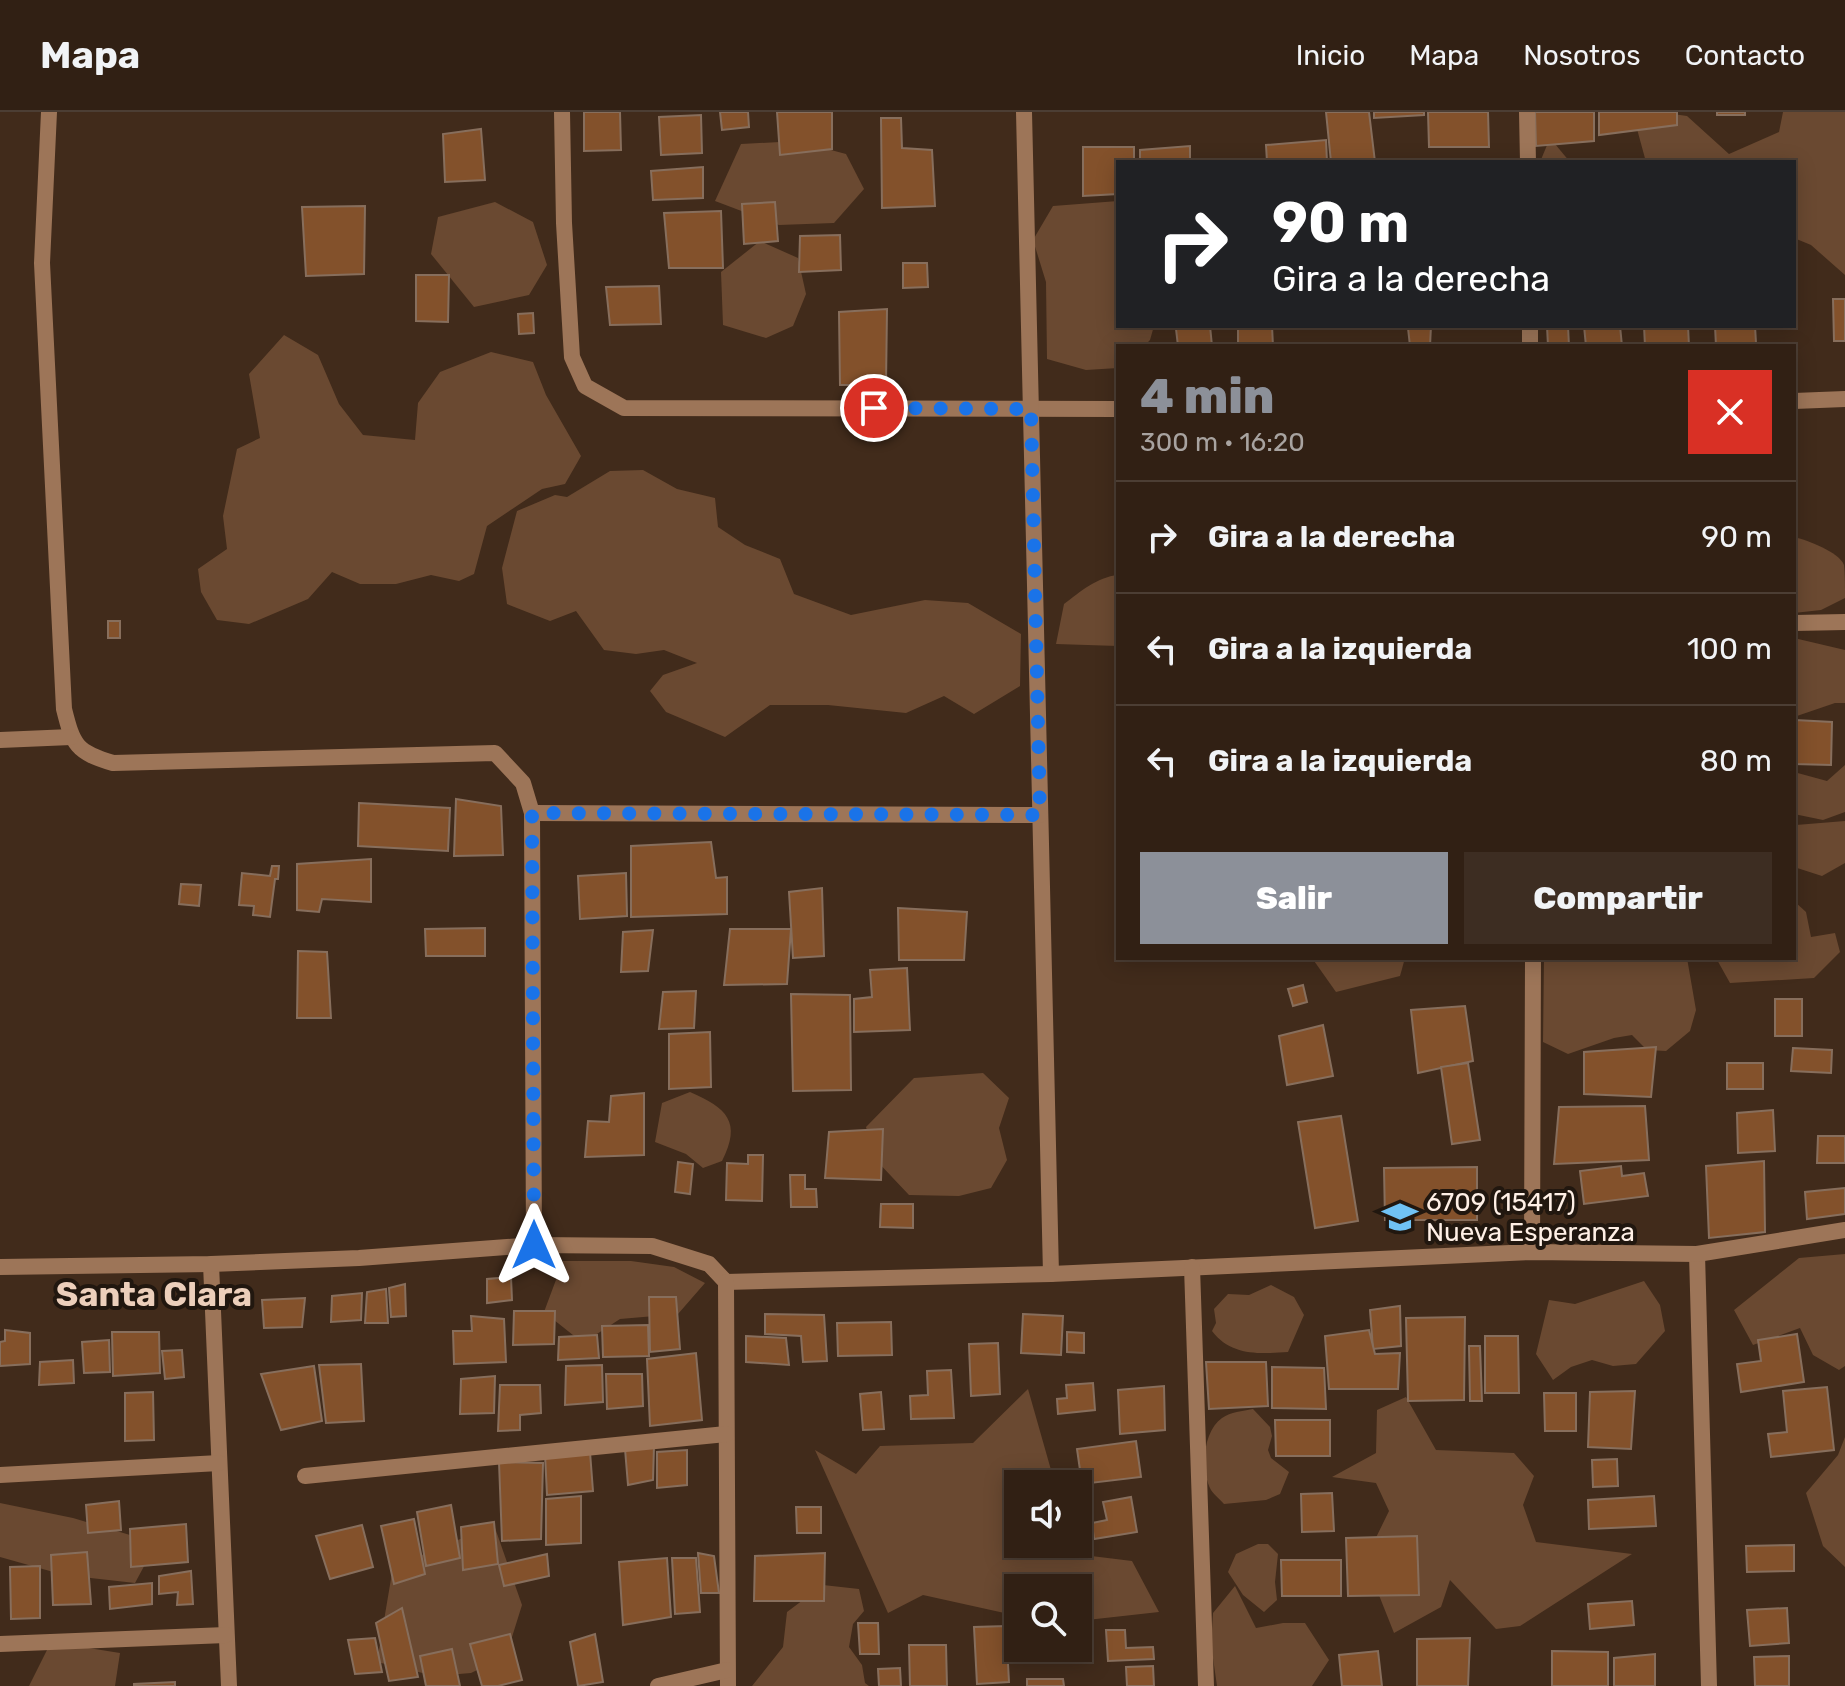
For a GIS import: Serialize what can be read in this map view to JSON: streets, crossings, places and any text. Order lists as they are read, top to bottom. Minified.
{"districts":["Santa Clara"],"places":{"school or university":["6709 (15417) Nueva Esperanza"]},"page":{"header":"Mapa","nav":["Inicio","Mapa","Nosotros","Contacto"],"turn":["90 m","Gira a la derecha"],"heading":["4 min","300 m · 16:20"],"list":[{"name":"Gira a la derecha","value":"90 m"},{"name":"Gira a la izquierda","value":"100 m"},{"name":"Gira a la izquierda","value":"80 m"}],"buttons":["Salir","Compartir"]}}
